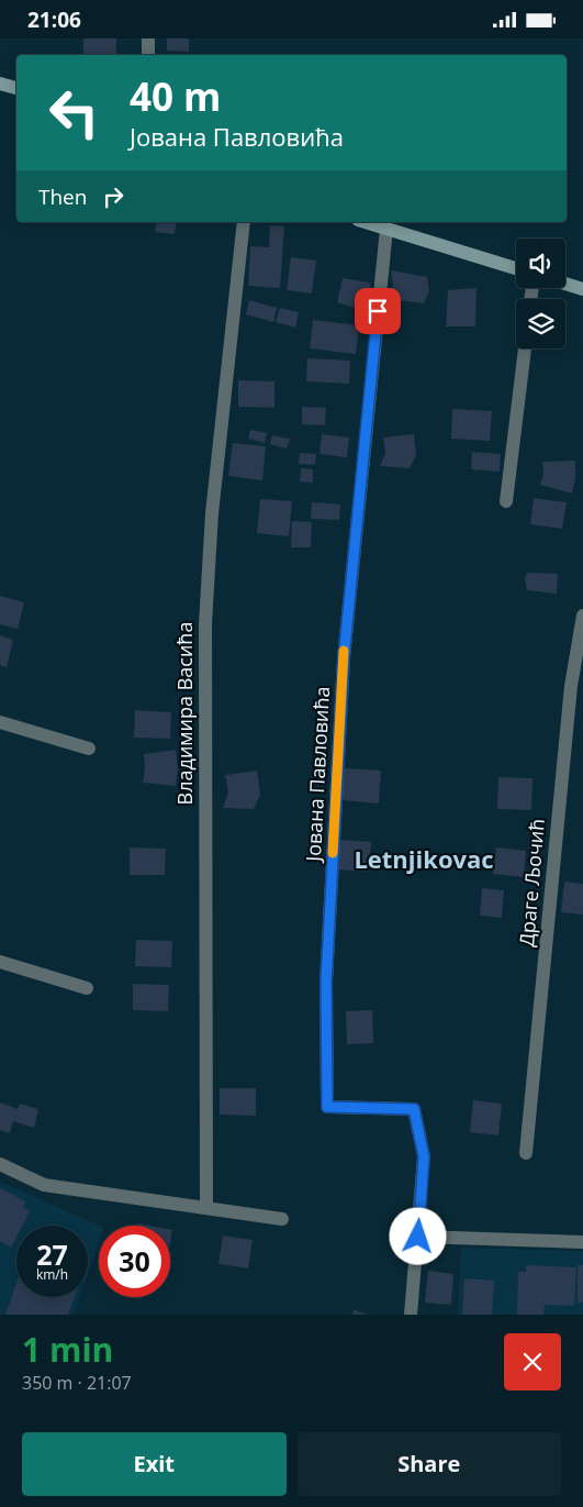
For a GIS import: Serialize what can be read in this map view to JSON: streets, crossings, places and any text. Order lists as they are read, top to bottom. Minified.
{"streets":{"street":["Владимира Васића","Јована Павловића","Драге Љочић"]},"districts":["Letnjikovac"],"page":{"status":"21:06","turn":["40 m","Јована Павловића"],"then":"Then","speed":"27 km/h","limit":"30","heading":["1 min","350 m · 21:07"],"buttons":["Exit","Share"]}}
